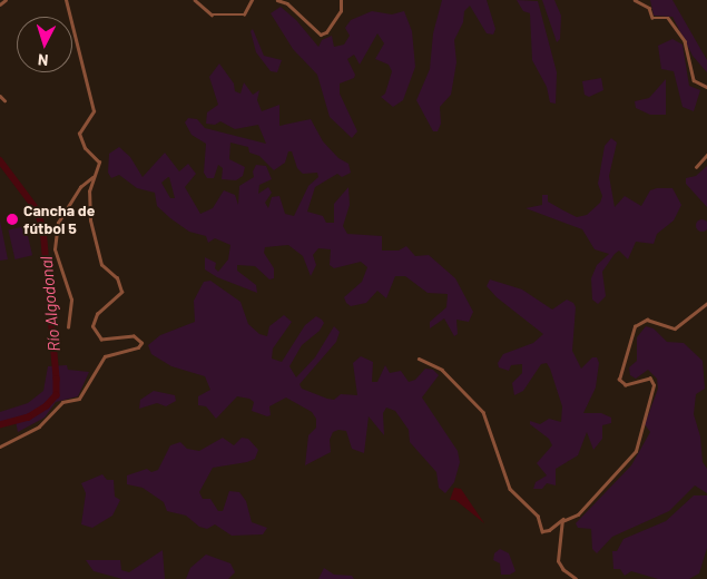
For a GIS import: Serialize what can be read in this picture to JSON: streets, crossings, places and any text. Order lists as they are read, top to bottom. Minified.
{"water":["Río Algodonal"],"places":["Cancha de fútbol 5"],"north":"bottom"}
